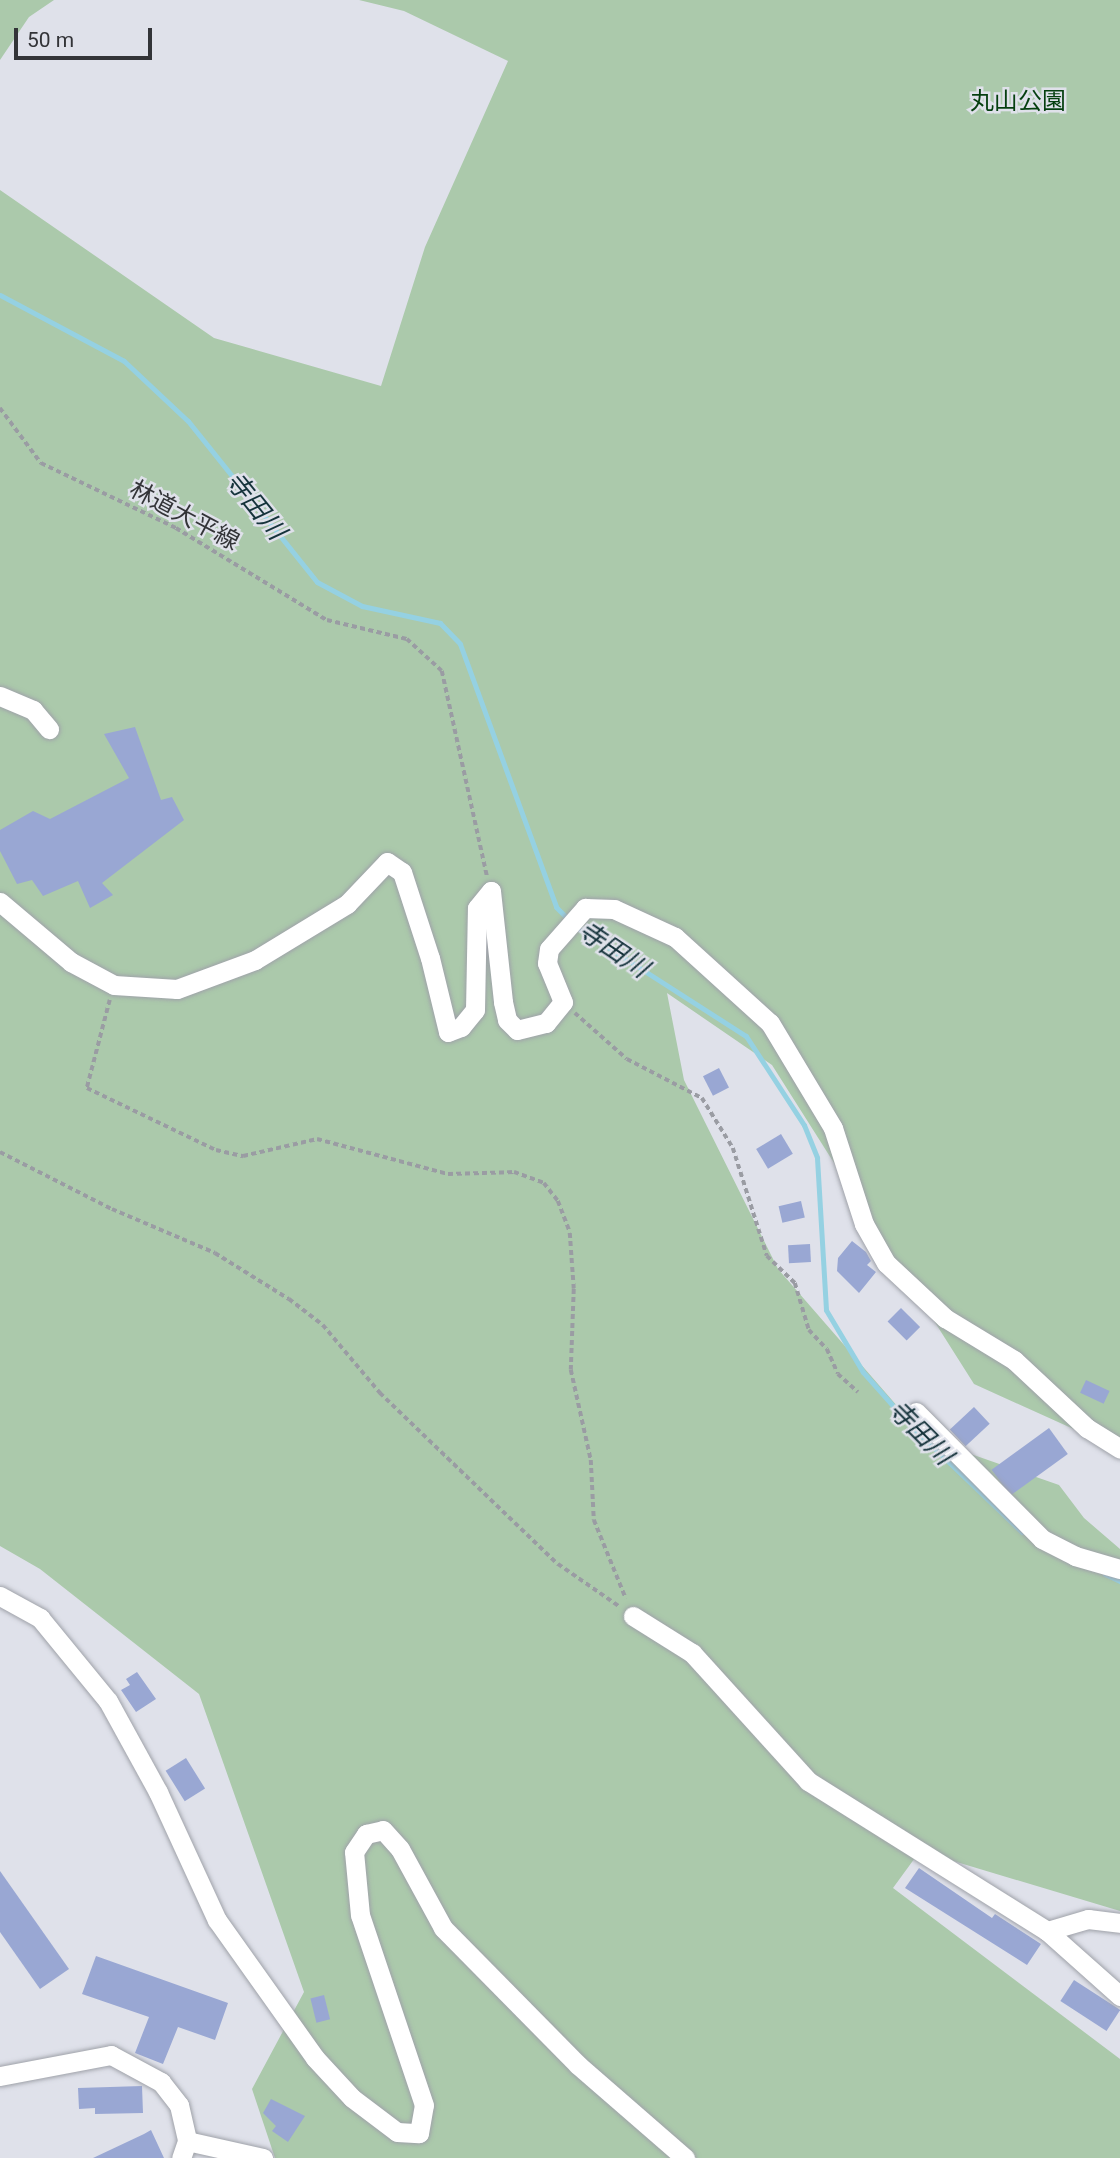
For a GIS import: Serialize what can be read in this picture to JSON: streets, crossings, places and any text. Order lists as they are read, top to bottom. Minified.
{"streets":{"path":["林道大平線"]},"water":["寺田川"],"parks":["丸山公園"],"scale_bar":"50 m"}
